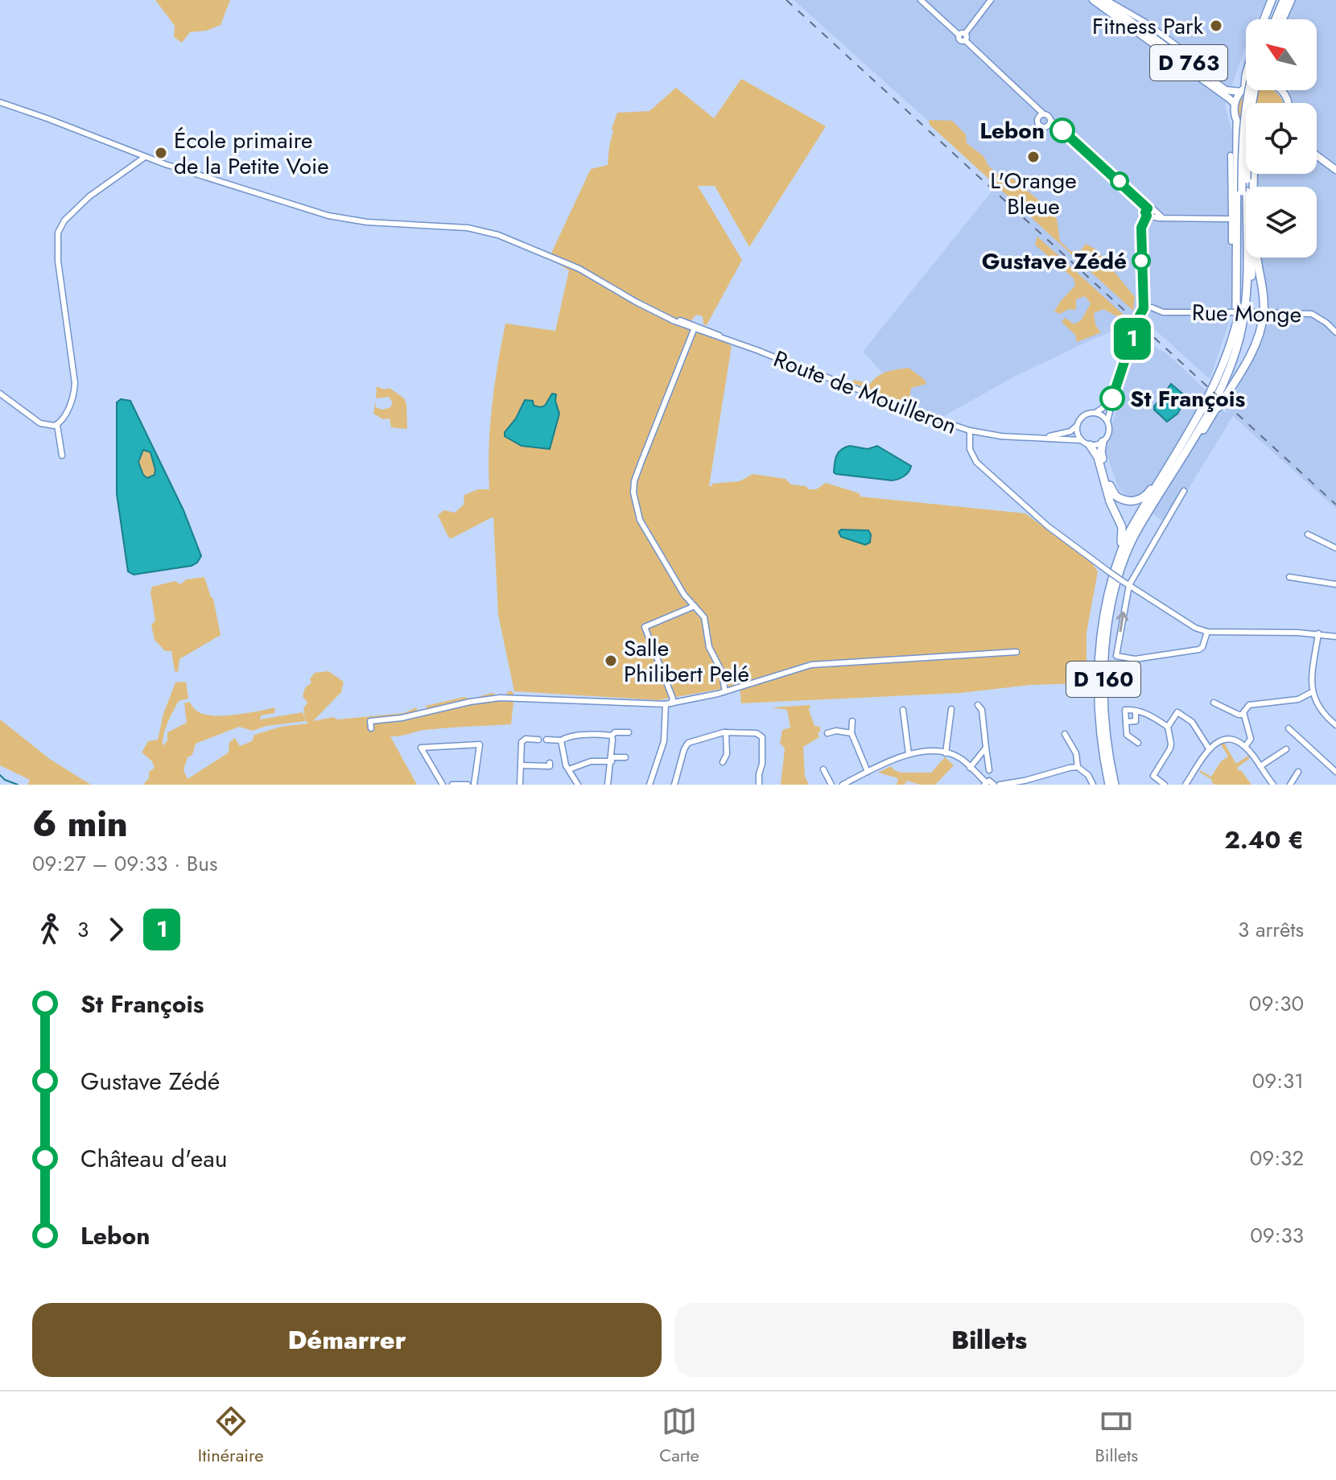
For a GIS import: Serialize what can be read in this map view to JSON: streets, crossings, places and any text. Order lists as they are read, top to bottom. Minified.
{"streets":{"highway":["D 160"],"main road":["D 763"],"street":["Rue Monge","Route de Mouilleron"]},"places":["Fitness Park","Lebon","École primaire de la Petite Voie","L'Orange Bleue","Gustave Zédé","St François","Salle Philibert Pelé"],"lines":["bus line 1"],"north":"top left","page":{"on_map":"1","heading":["6 min","09:27 – 09:33 · Bus","2.40 €"],"legs":["3","1","3 arrêts"],"list":[{"name":"St François","value":"09:30"},{"name":"Gustave Zédé","value":"09:31"},{"name":"Château d'eau","value":"09:32"},{"name":"Lebon","value":"09:33"}],"buttons":["Démarrer","Billets"],"tabs":["Itinéraire","Carte","Billets"]}}
